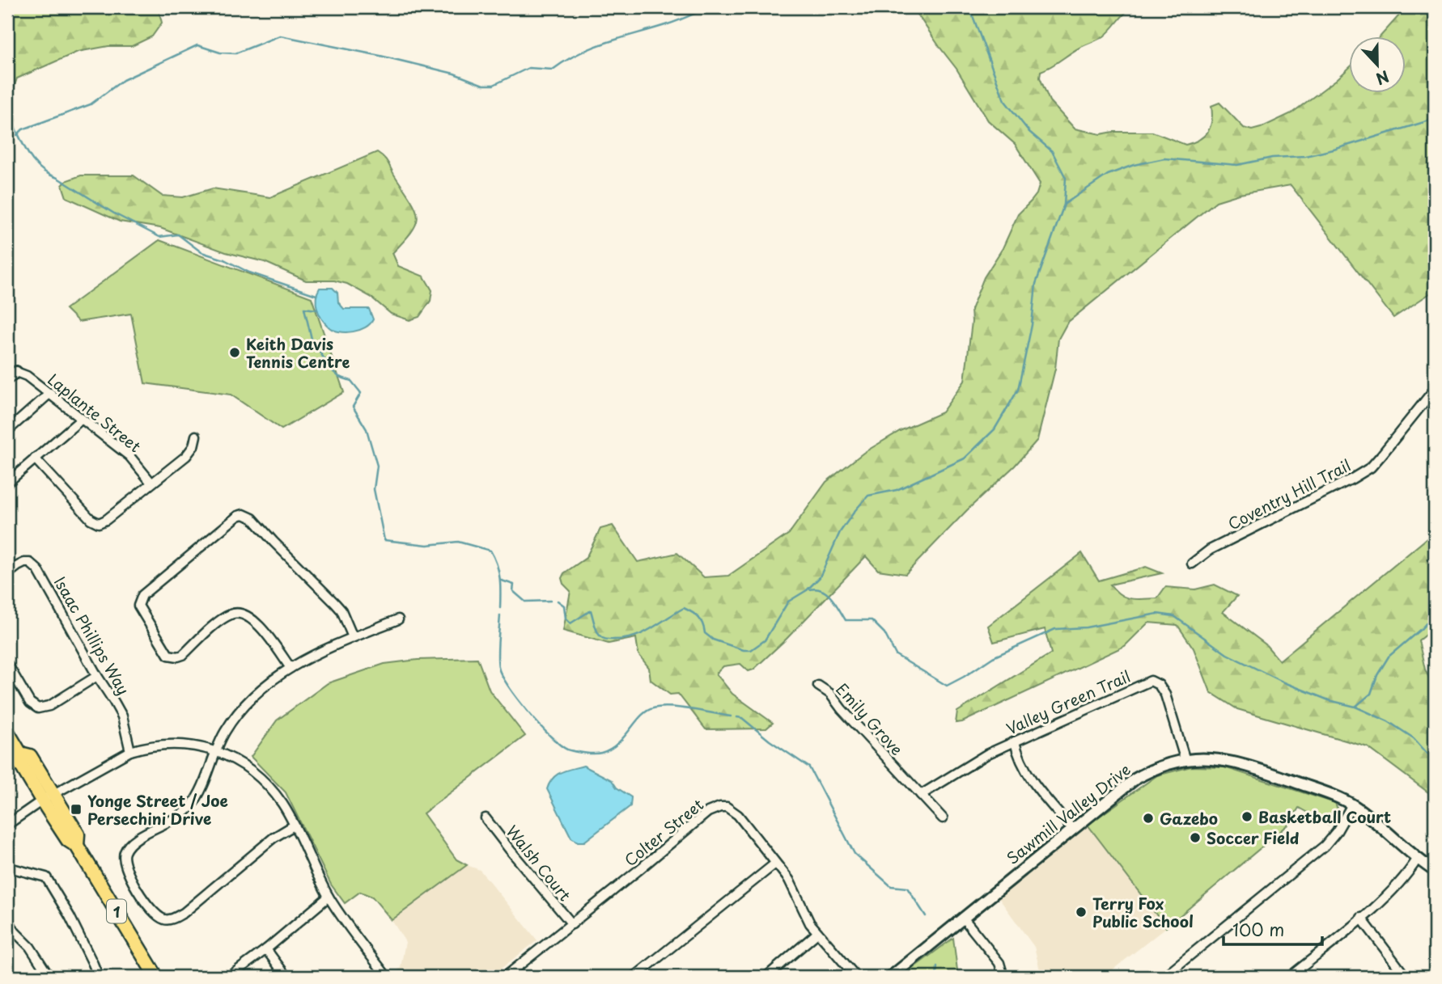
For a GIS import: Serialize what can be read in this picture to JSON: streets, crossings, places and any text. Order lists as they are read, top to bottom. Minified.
{"streets":{"main road":["1"],"street":["Laplante Street","Coventry Hill Trail","Isaac Phillips Way","Valley Green Trail","Emily Grove","Sawmill Valley Drive","Colter Street","Walsh Court"]},"crossings":[["Valley Green Trail","Emily Grove"],["Valley Green Trail","Sawmill Valley Drive"],["Colter Street","Walsh Court"]],"places":{"other":["Keith Davis Tennis Centre","Basketball Court","Gazebo","Soccer Field","Terry Fox Public School"],"transit":["Yonge Street / Joe Persechini Drive"]},"scale_bar":"100 m","north":"bottom"}
